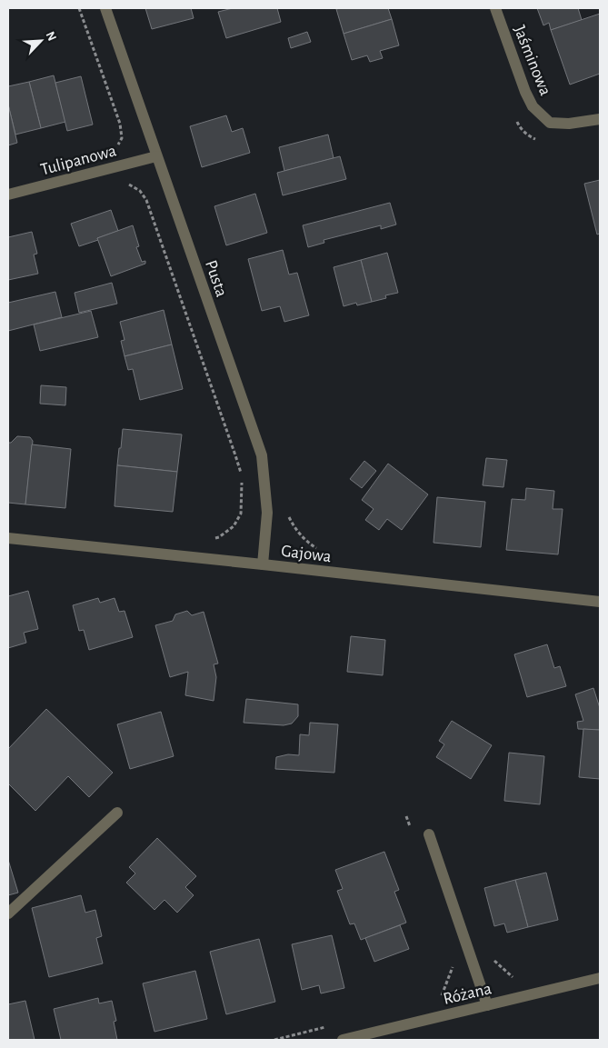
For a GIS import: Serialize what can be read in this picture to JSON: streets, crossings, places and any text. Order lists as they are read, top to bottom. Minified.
{"streets":{"street":["Jaśminowa","Tulipanowa","Pusta","Gajowa","Różana"]},"crossings":[["Tulipanowa","Pusta"],["Pusta","Gajowa"]],"north":"top right"}
